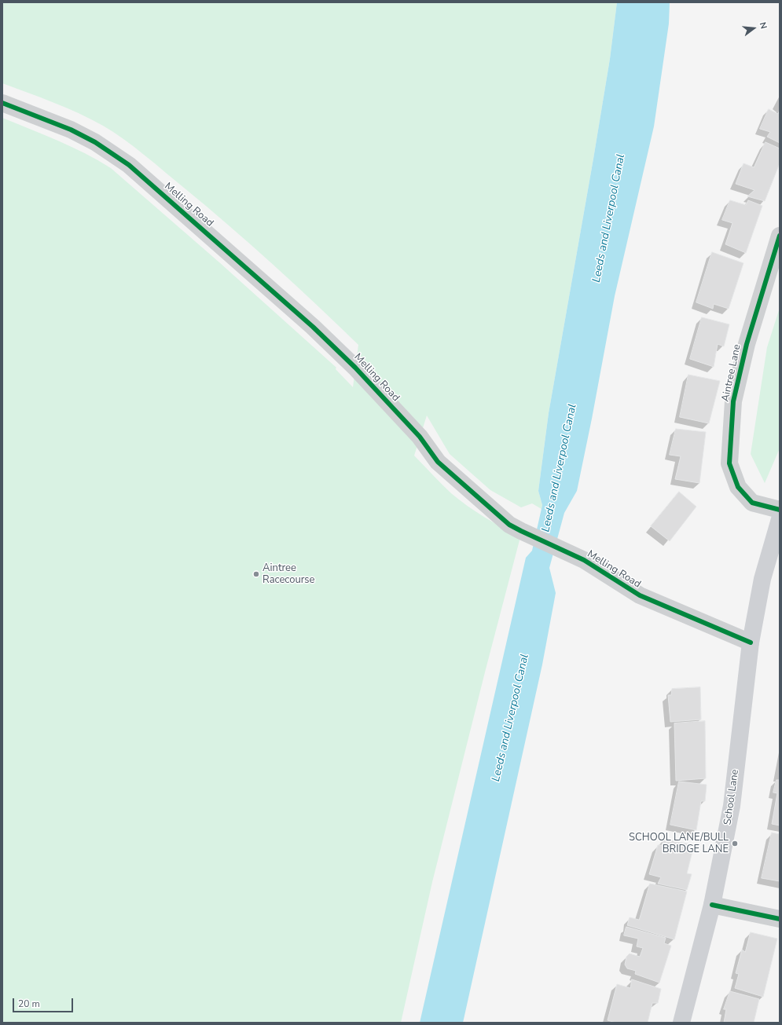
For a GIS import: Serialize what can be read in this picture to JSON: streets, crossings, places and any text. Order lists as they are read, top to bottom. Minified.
{"streets":{"main road":["School Lane"],"street":["Melling Road","Aintree Lane"]},"crossings":[["Melling Road","School Lane"]],"water":["Leeds and Liverpool Canal"],"places":["Aintree Racecourse","SCHOOL LANE/BULL BRIDGE LANE"],"scale_bar":"20 m","north":"right"}
